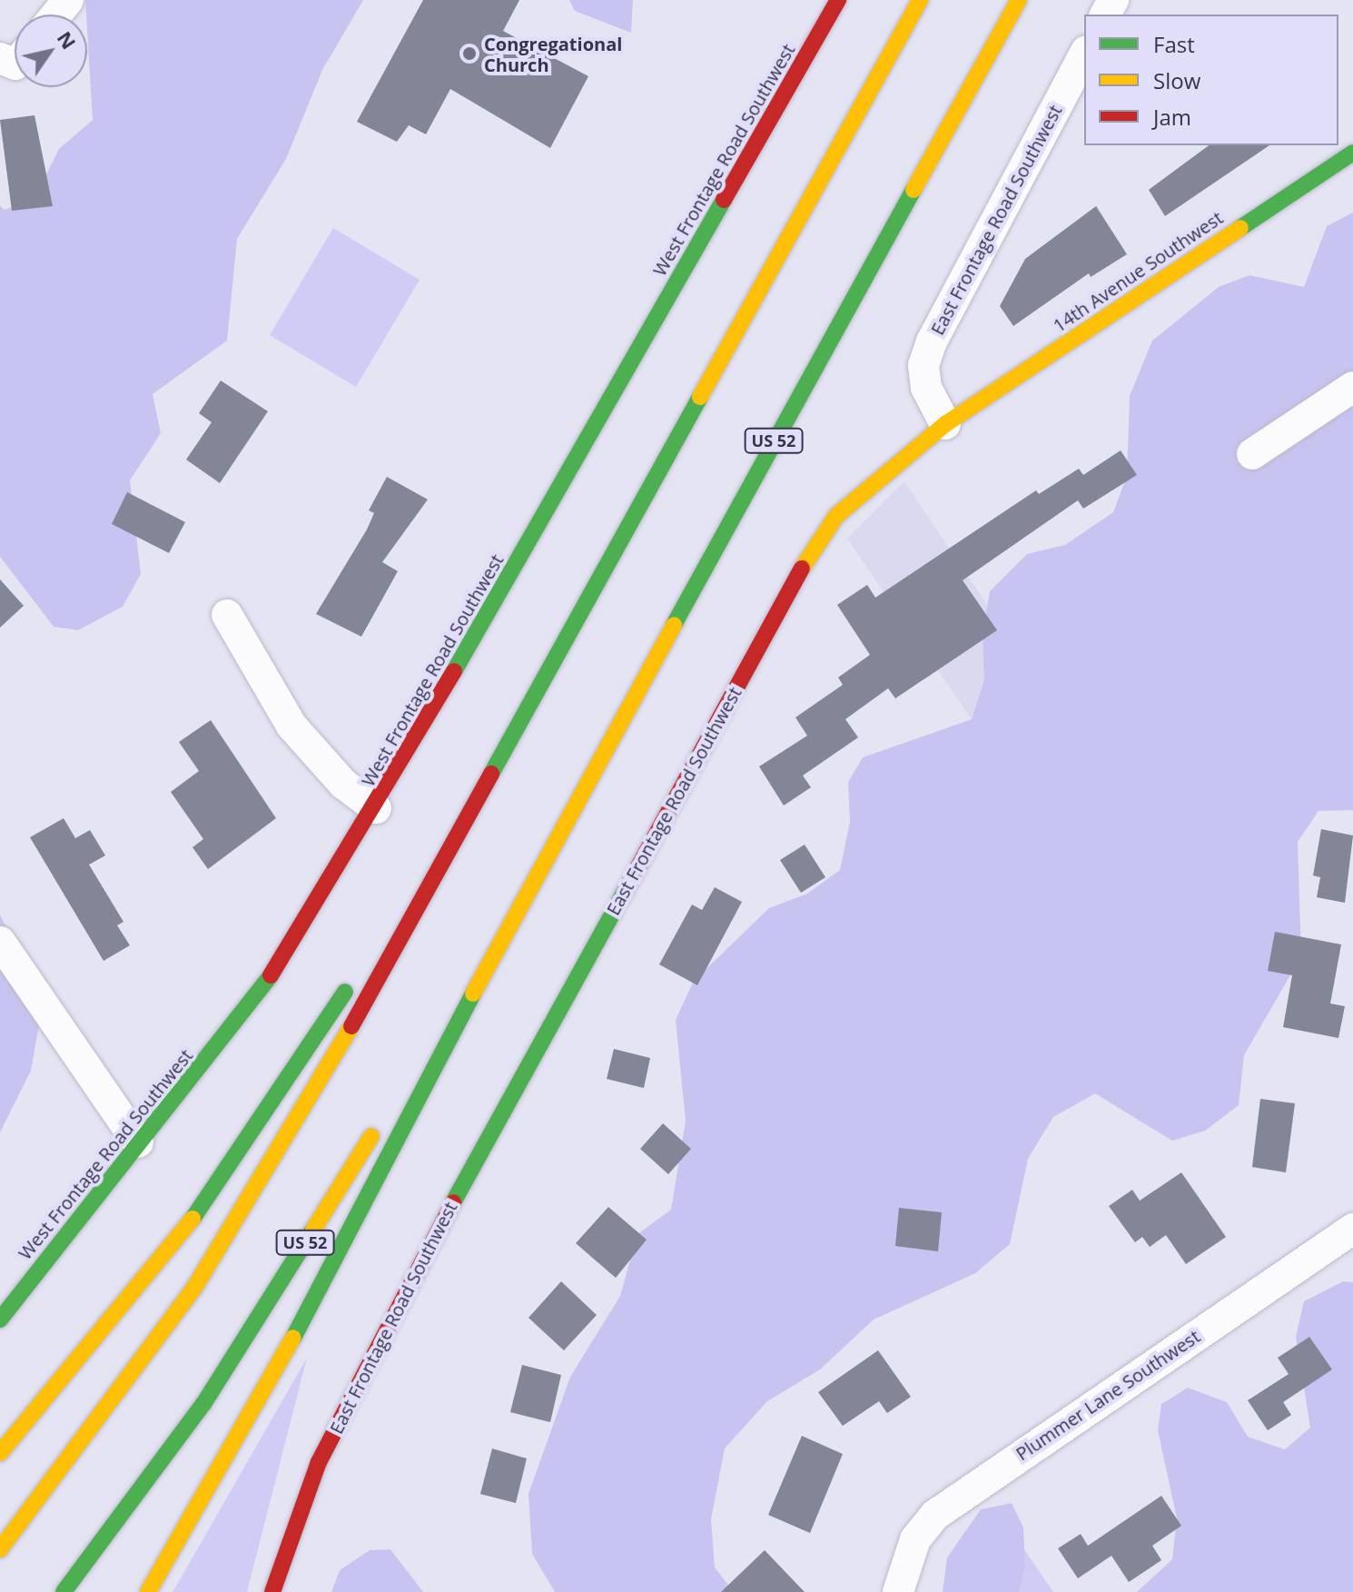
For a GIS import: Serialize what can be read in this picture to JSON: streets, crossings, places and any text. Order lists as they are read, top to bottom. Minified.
{"streets":{"main road":["West Frontage Road Southwest","East Frontage Road Southwest","14th Avenue Southwest","US 52"],"street":["Plummer Lane Southwest"]},"crossings":[["East Frontage Road Southwest","14th Avenue Southwest"]],"places":["Congregational Church"],"legend":["Fast","Slow","Jam"],"north":"top right"}
